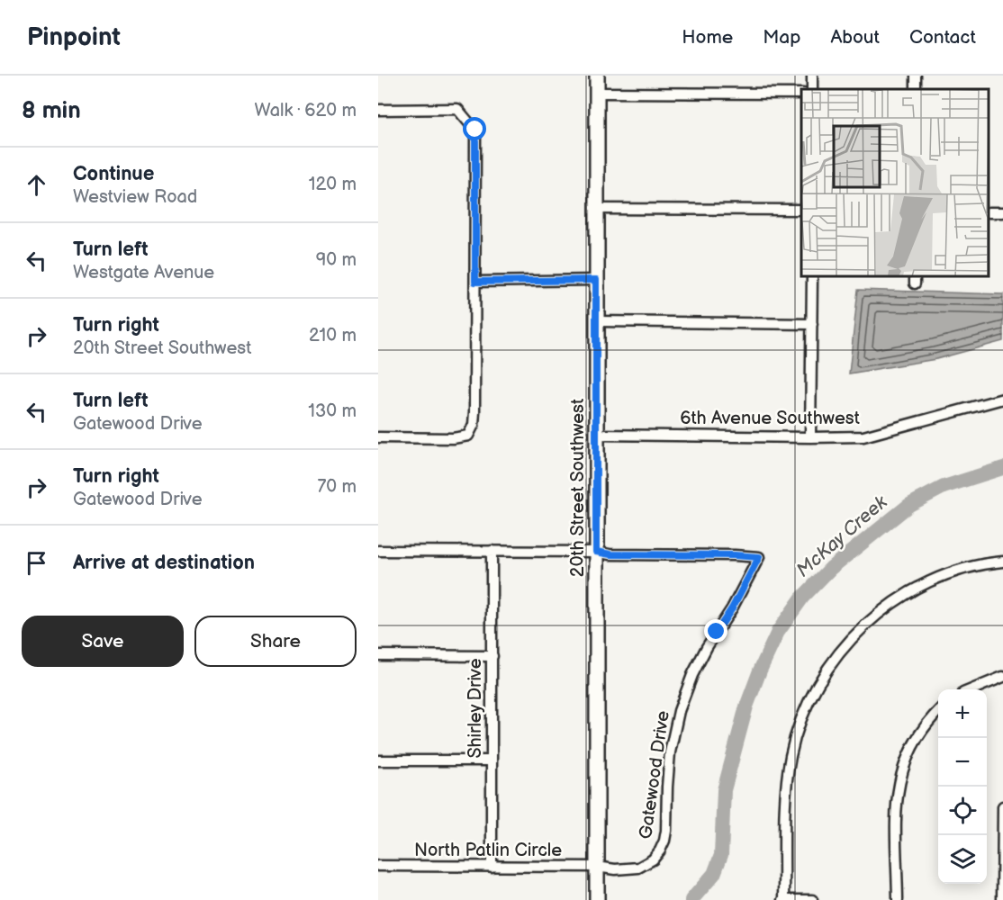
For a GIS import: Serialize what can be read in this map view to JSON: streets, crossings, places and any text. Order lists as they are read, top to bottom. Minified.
{"streets":{"street":["6th Avenue Southwest","20th Street Southwest","Shirley Drive","Gatewood Drive","North Patlin Circle"]},"crossings":[["6th Avenue Southwest","20th Street Southwest"],["20th Street Southwest","Gatewood Drive"],["20th Street Southwest","North Patlin Circle"],["Shirley Drive","North Patlin Circle"],["Gatewood Drive","North Patlin Circle"]],"water":["McKay Creek"],"page":{"header":"Pinpoint","nav":["Home","Map","About","Contact"],"heading":["8 min","Walk · 620 m"],"list":[["Continue","Westview Road","120 m"],["Turn left","Westgate Avenue","90 m"],["Turn right","20th Street Southwest","210 m"],["Turn left","Gatewood Drive","130 m"],["Turn right","Gatewood Drive","70 m"],"Arrive at destination"],"buttons":["Save","Share"],"map_buttons":["+","−"]}}
